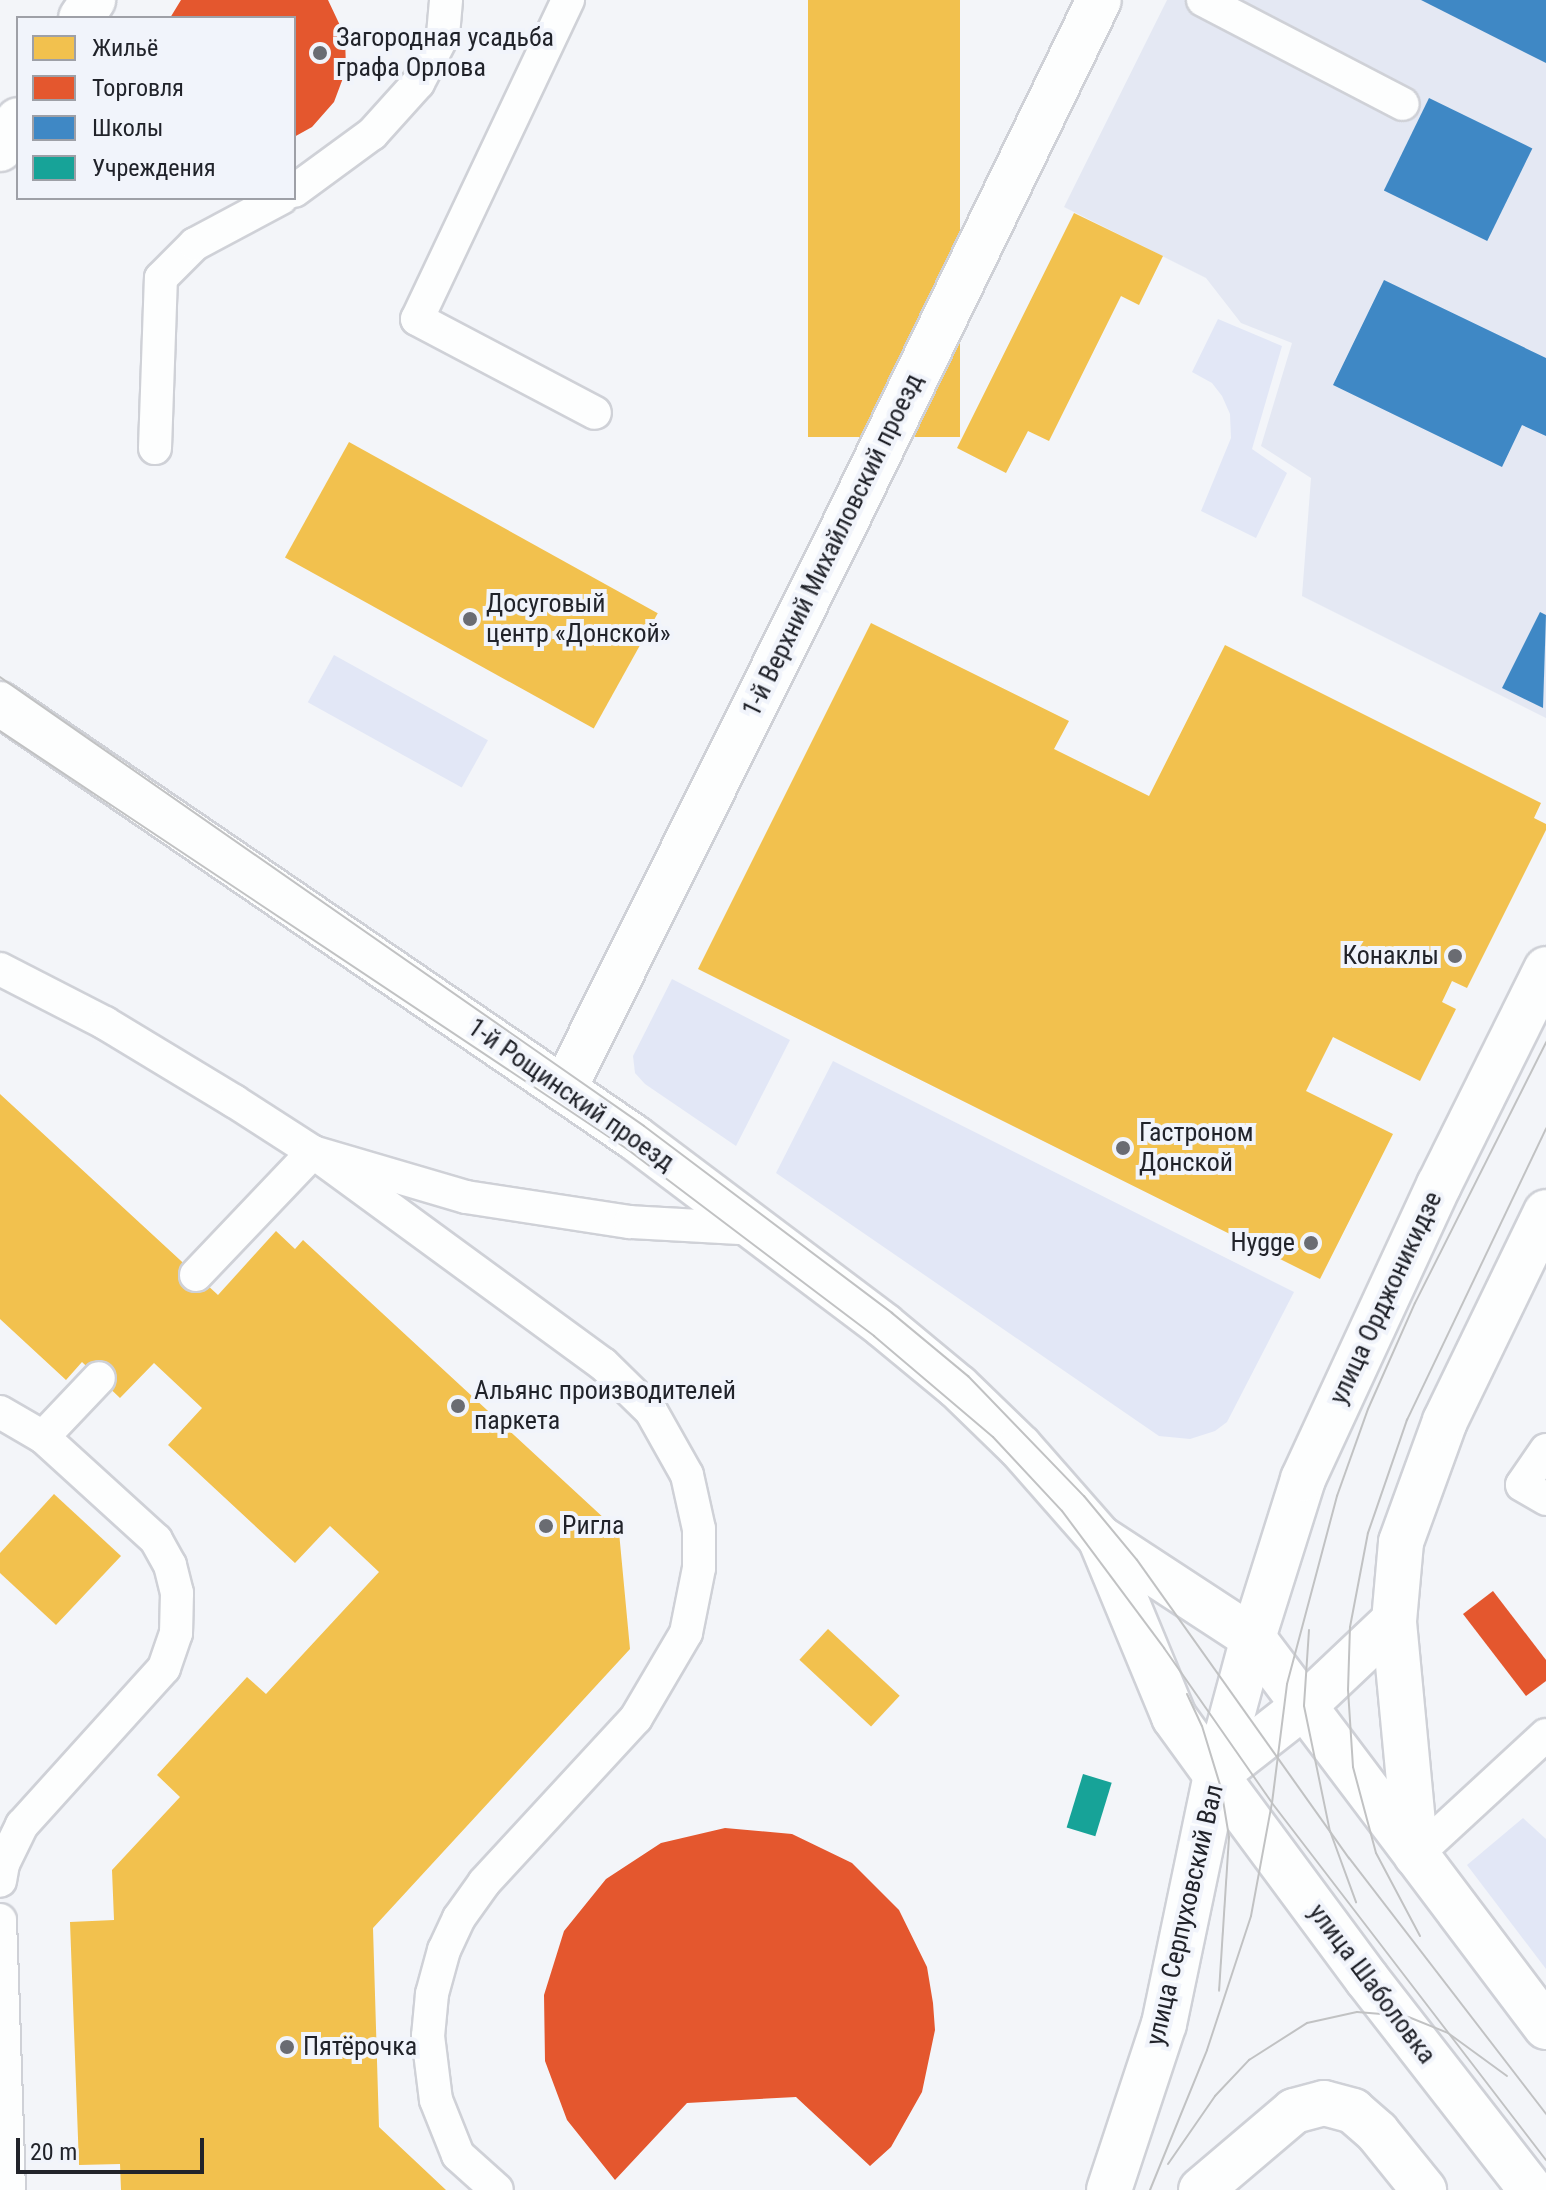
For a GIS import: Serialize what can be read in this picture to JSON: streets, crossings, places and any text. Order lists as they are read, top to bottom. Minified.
{"streets":{"street":["1-й Верхний Михайловский проезд","1-й Рощинский проезд","улица Орджоникидзе","улица Серпуховский Вал","улица Шаболовка"]},"crossings":[["1-й Верхний Михайловский проезд","1-й Рощинский проезд"],["1-й Рощинский проезд","улица Орджоникидзе"],["1-й Рощинский проезд","улица Серпуховский Вал"],["1-й Рощинский проезд","улица Шаболовка"],["улица Орджоникидзе","улица Серпуховский Вал"],["улица Серпуховский Вал","улица Шаболовка"]],"places":["Загородная усадьба графа Орлова","Досуговый центр «Донской»","Конаклы","Гастроном Донской","Hygge","Альянс производителей паркета","Ригла","Пятёрочка"],"legend":["Жильё","Торговля","Школы","Учреждения"],"scale_bar":"20 m"}
